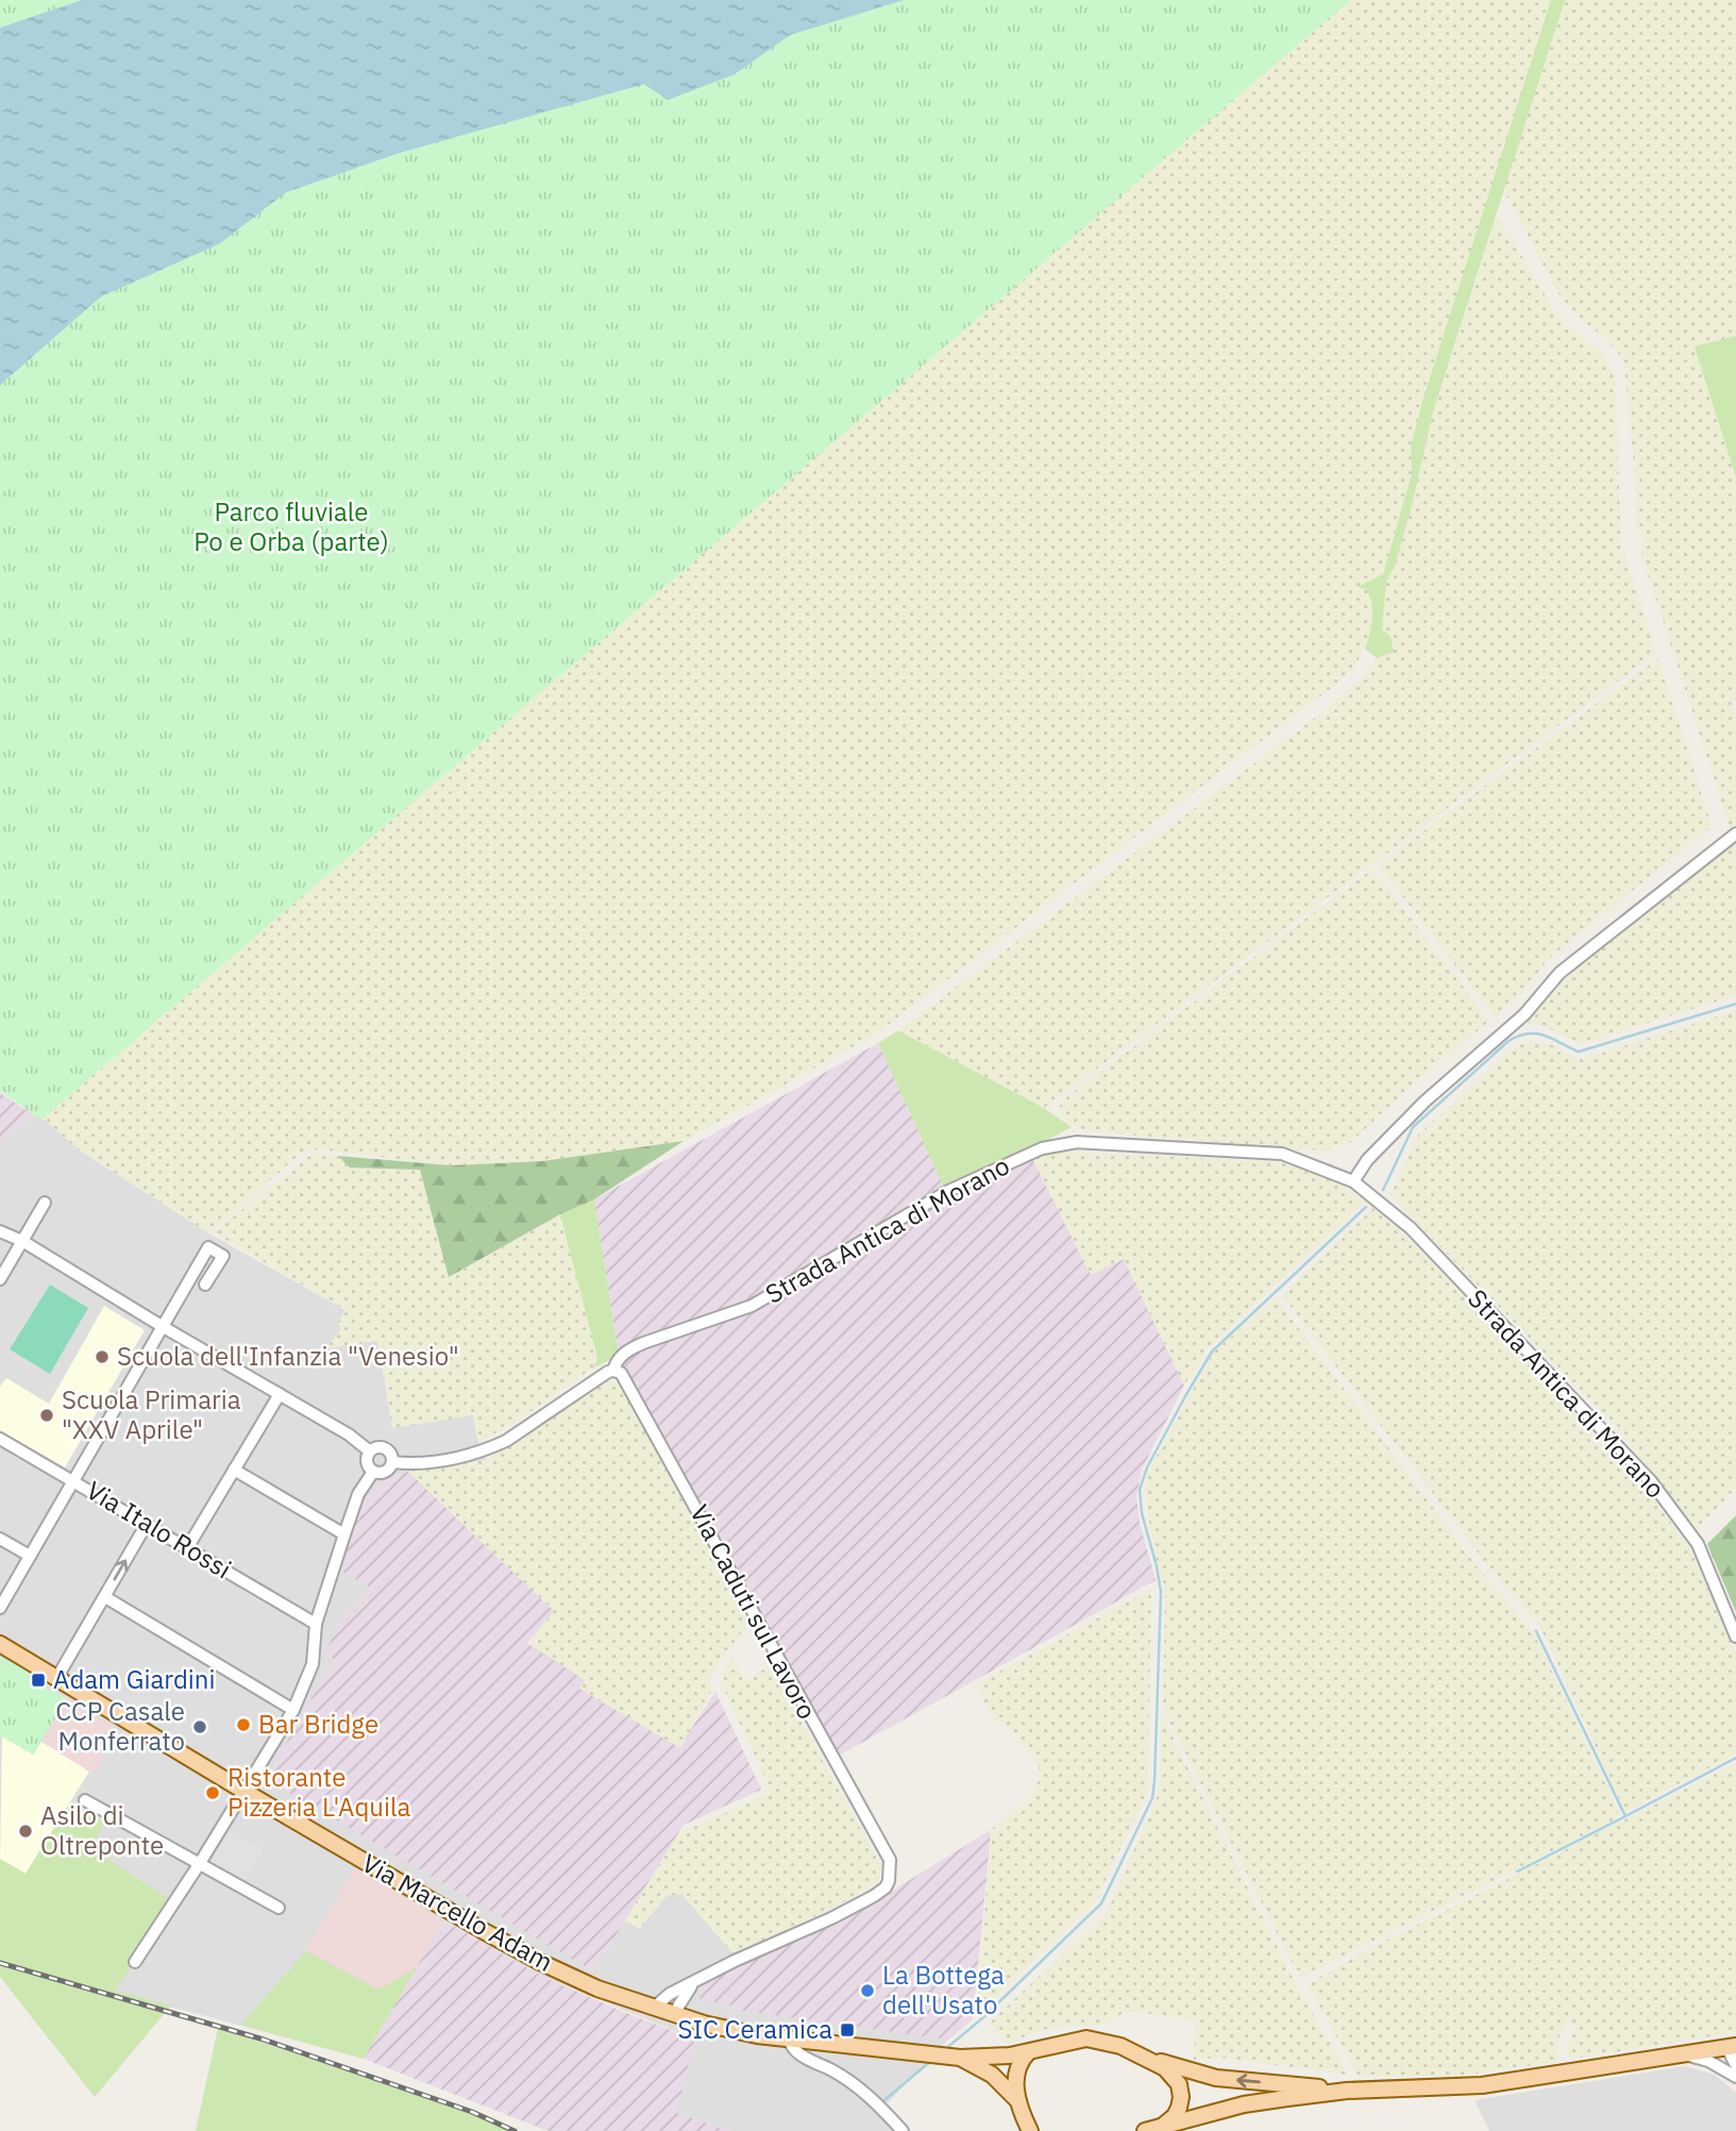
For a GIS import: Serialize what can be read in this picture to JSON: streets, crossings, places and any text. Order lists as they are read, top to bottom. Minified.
{"streets":{"main road":["Via Marcello Adam"],"street":["Strada Antica di Morano","Via Italo Rossi","Via Caduti sul Lavoro"]},"crossings":[["Strada Antica di Morano","Via Caduti sul Lavoro"],["Via Caduti sul Lavoro","Via Marcello Adam"]],"parks":["Parco fluviale Po e Orba (parte)"],"places":{"other":["Scuola dell'Infanzia \"Venesio\"","Scuola Primaria \"XXV Aprile\"","Bar Bridge","CCP Casale Monferrato","Ristorante Pizzeria L'Aquila","Asilo di Oltreponte","La Bottega dell'Usato"],"transit":["Adam Giardini","SIC Ceramica"]}}
